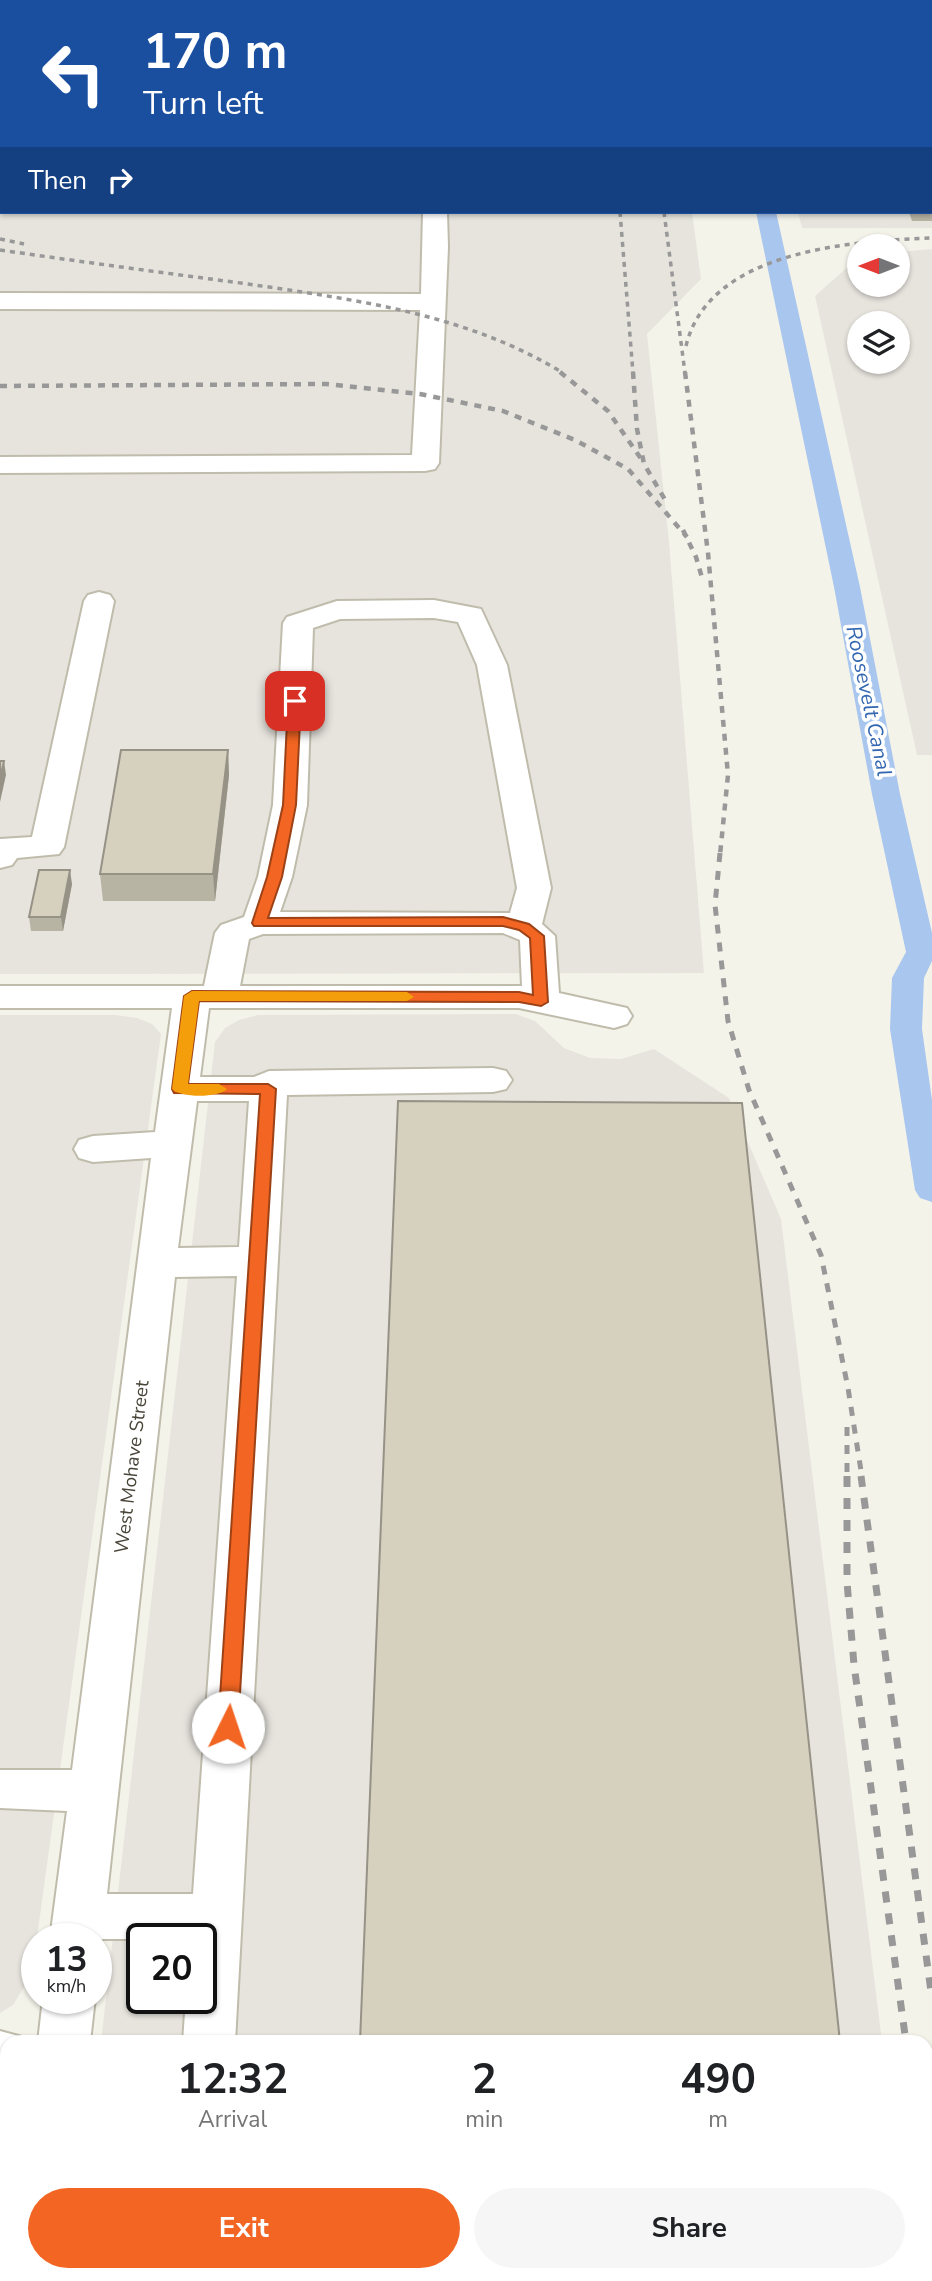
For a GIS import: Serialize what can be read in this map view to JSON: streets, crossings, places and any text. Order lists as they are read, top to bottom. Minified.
{"streets":{"street":["West Mohave Street"]},"water":["Roosevelt Canal"],"north":"left","page":{"turn":["170 m","Turn left"],"then":"Then","speed":"13 km/h","limit":"20","eta":["12:32","Arrival","2","min","490","m"],"buttons":["Exit","Share"]}}
